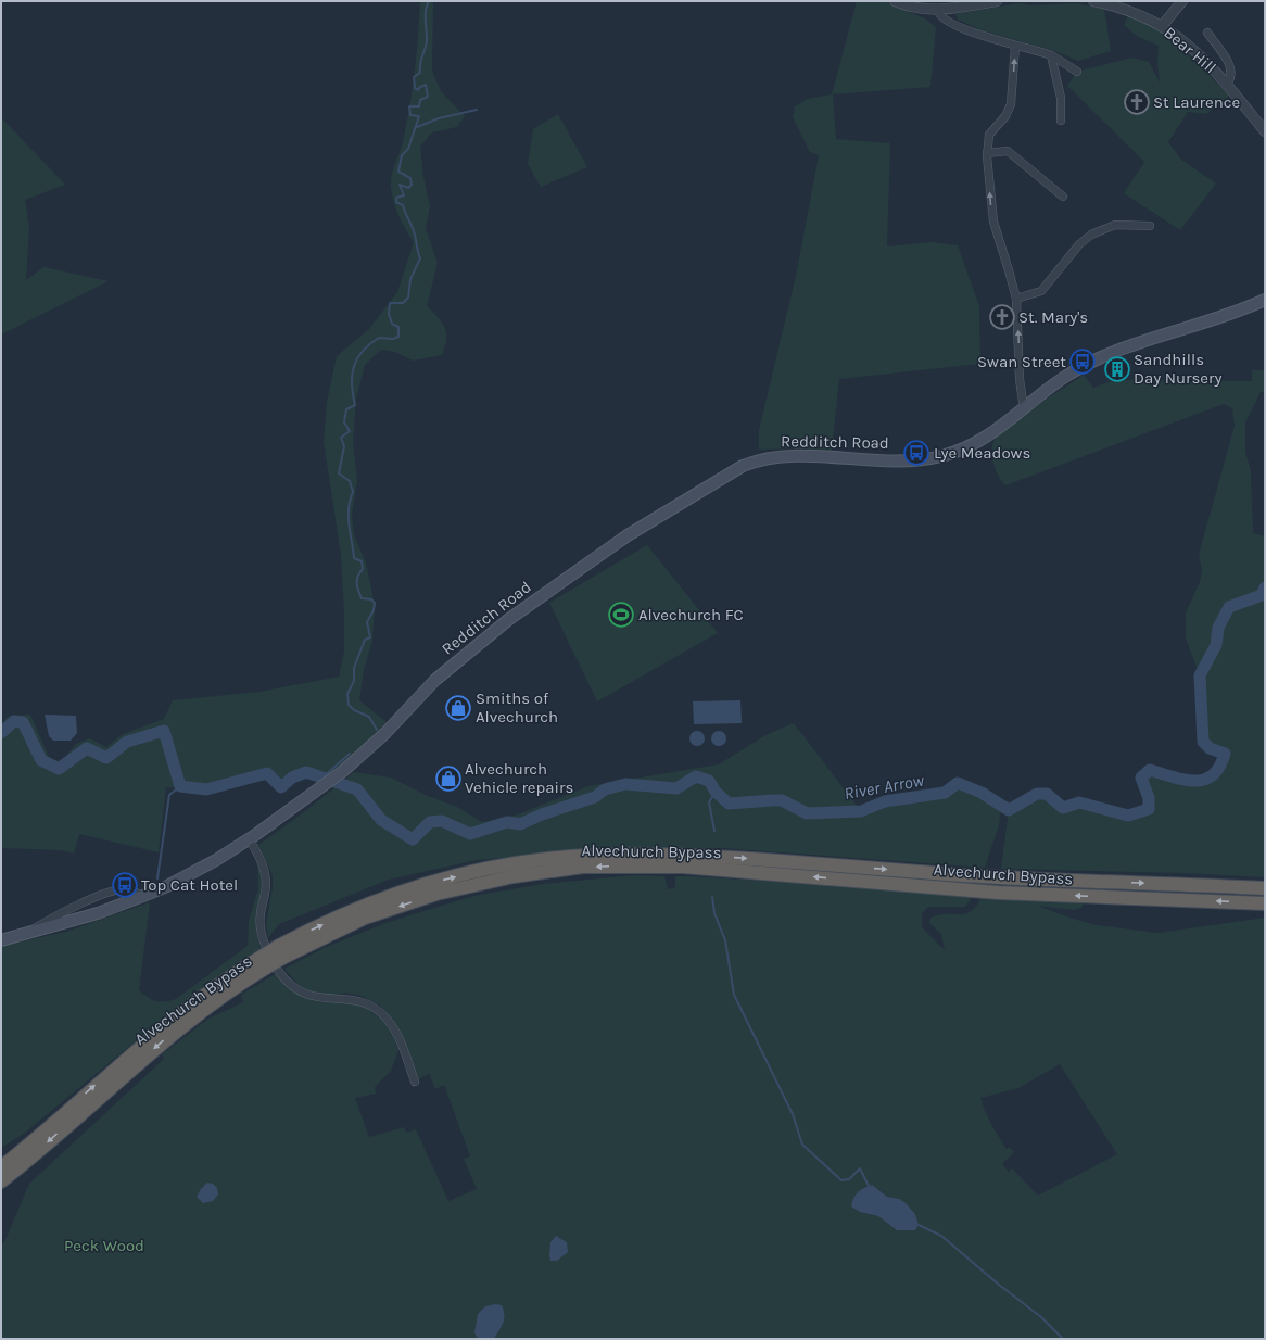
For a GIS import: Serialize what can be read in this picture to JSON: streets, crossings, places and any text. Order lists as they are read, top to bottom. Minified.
{"streets":{"highway":["Alvechurch Bypass"],"main road":["Redditch Road"],"street":["Bear Hill"]},"water":["River Arrow"],"parks":["Peck Wood"],"places":{"church":["St Laurence","St. Mary's"],"bus stop":["Swan Street","Lye Meadows","Top Cat Hotel"],"building":["Sandhills Day Nursery"],"sports":["Alvechurch FC"],"shop":["Smiths of Alvechurch","Alvechurch Vehicle repairs"]}}
